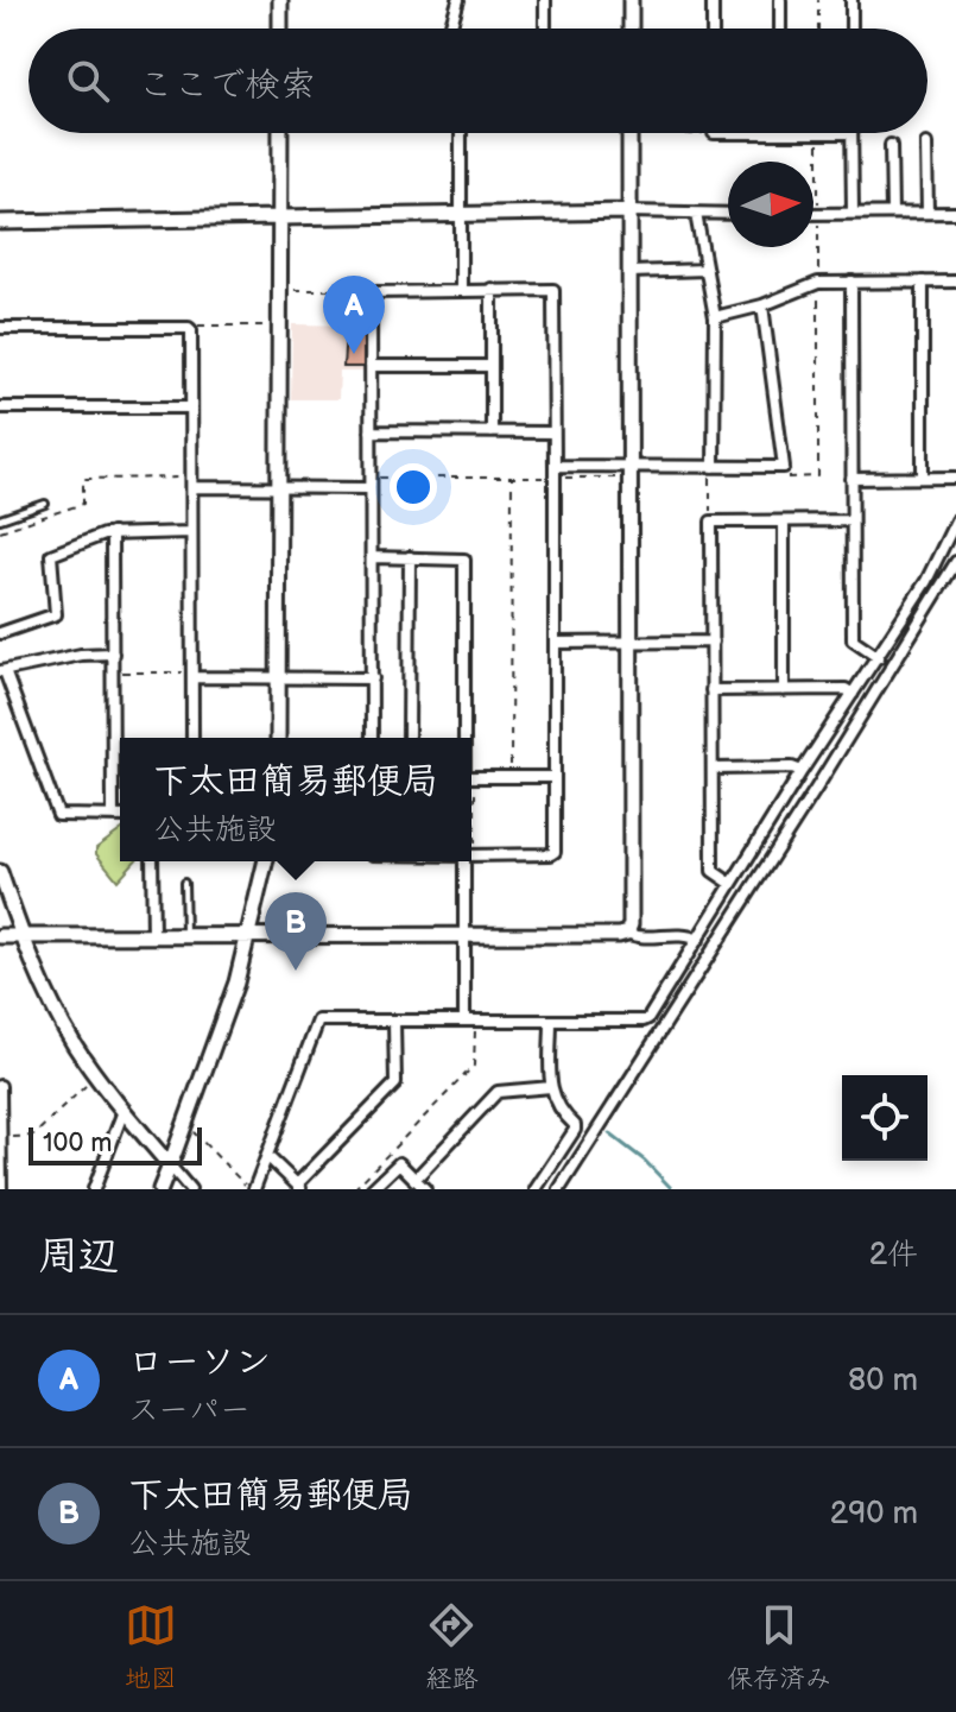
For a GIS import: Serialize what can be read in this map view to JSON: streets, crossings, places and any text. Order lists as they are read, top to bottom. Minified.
{"scale_bar":"100 m","north":"right","page":{"search":"ここで検索","pins":["A","B"],"popup":["下太田簡易郵便局","公共施設"],"scale":"100 m","heading":["周辺","2件"],"list":[{"mark":"A","name":"ローソン","note":"スーパー","value":"80 m"},{"mark":"B","name":"下太田簡易郵便局","note":"公共施設","value":"290 m"}],"nav":["地図","経路","保存済み"]}}
